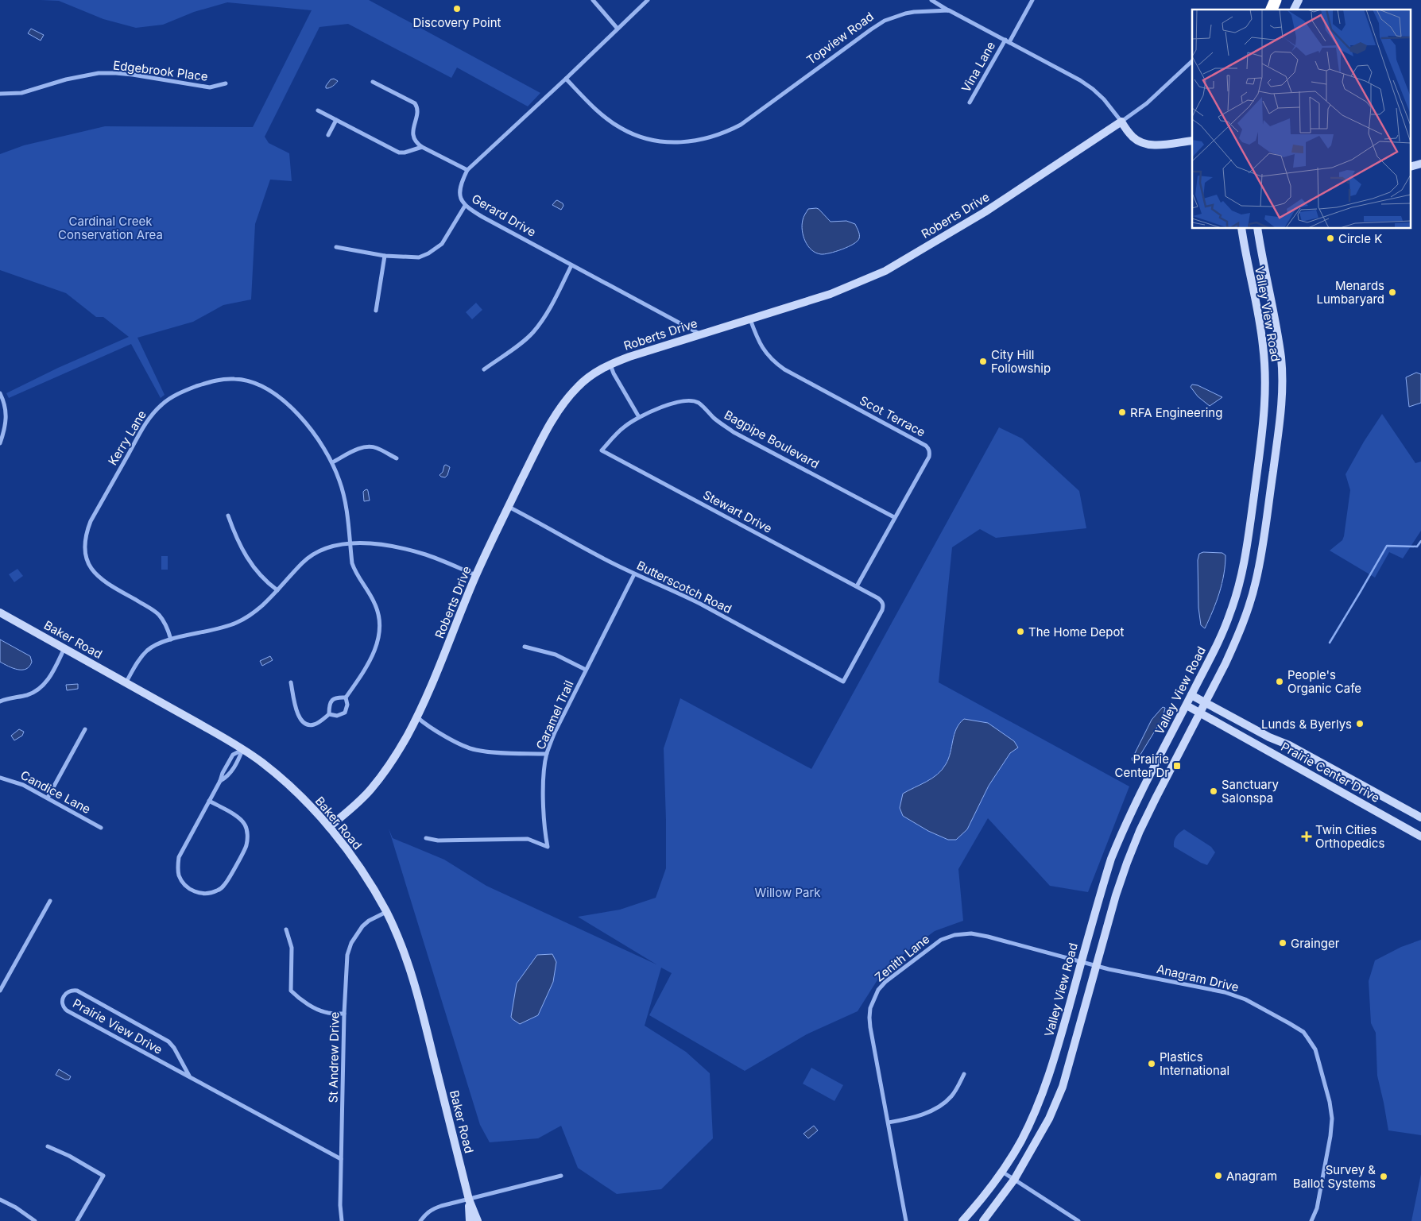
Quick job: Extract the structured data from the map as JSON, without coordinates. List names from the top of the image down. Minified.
{"streets":{"main road":["Roberts Drive","Valley View Road","Baker Road","Prairie Center Drive"],"street":["Topview Road","Vina Lane","Edgebrook Place","Gerard Drive","Scot Terrace","Kerry Lane","Bagpipe Boulevard","Stewart Drive","Butterscotch Road","Caramel Trail","Candice Lane","Zenith Lane","Anagram Drive","Prairie View Drive","St Andrew Drive"]},"crossings":[["Topview Road","Gerard Drive"],["Gerard Drive","Roberts Drive"],["Roberts Drive","Scot Terrace"],["Roberts Drive","Butterscotch Road"],["Roberts Drive","Baker Road"],["Valley View Road","Prairie Center Drive"],["Valley View Road","Zenith Lane"],["Valley View Road","Anagram Drive"],["Scot Terrace","Bagpipe Boulevard"],["Scot Terrace","Stewart Drive"],["Bagpipe Boulevard","Stewart Drive"],["Stewart Drive","Butterscotch Road"],["Butterscotch Road","Caramel Trail"],["Baker Road","St Andrew Drive"],["Zenith Lane","Anagram Drive"],["Prairie View Drive","St Andrew Drive"]],"parks":["Cardinal Creek Conservation Area","Willow Park"],"places":{"other":["Discovery Point","Circle K","Menards Lumbaryard","City Hill Followship","RFA Engineering","The Home Depot","People's Organic Cafe","Lunds & Byerlys","Sanctuary Salonspa","Grainger","Plastics International","Anagram","Survey & Ballot Systems"],"transit":["Prairie Center Dr"],"health":["Twin Cities Orthopedics"]}}
